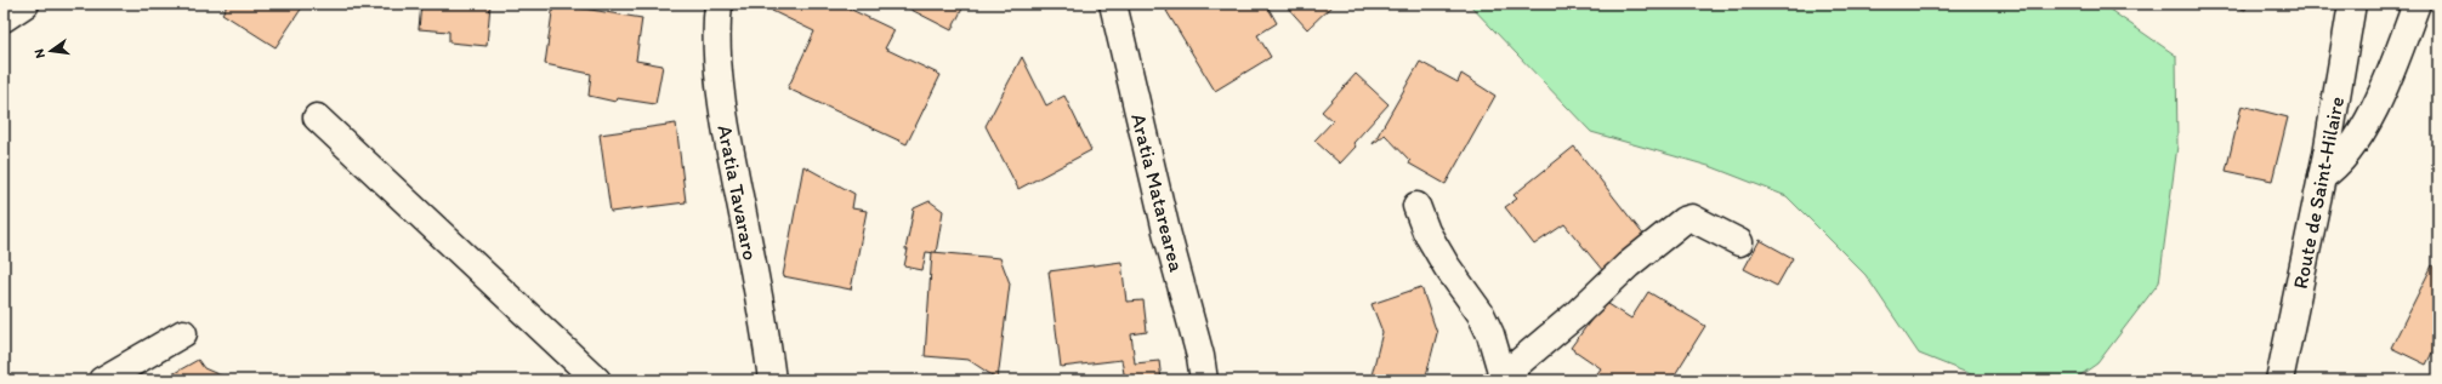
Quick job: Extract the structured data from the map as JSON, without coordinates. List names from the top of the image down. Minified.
{"streets":{"main road":["Aratia Tavararo","Aratia Matarearea","Route de Saint-Hilaire"]},"north":"left"}
